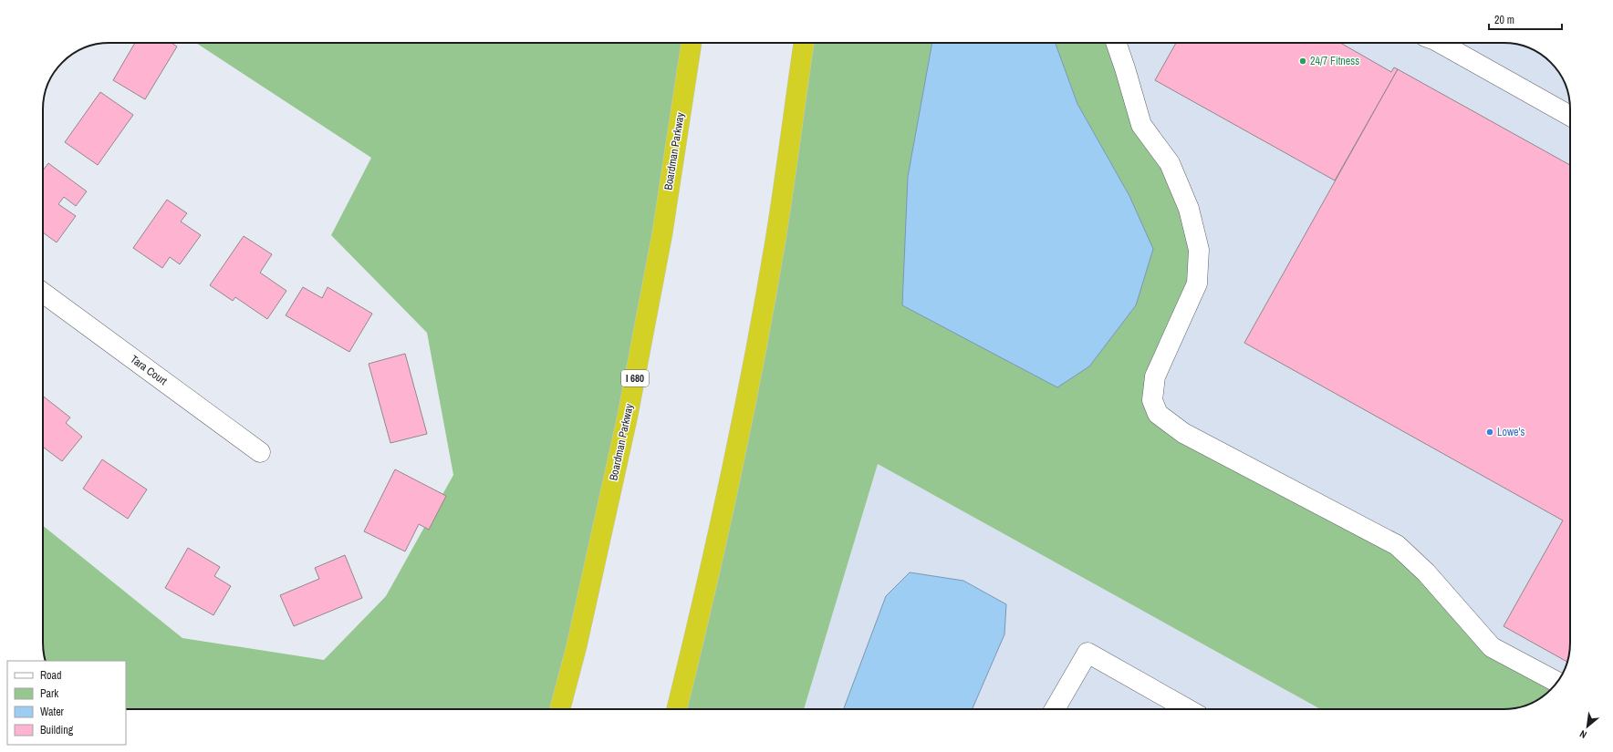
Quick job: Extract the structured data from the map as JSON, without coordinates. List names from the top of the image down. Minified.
{"streets":{"highway":["Boardman Parkway","I 680"],"street":["Tara Court"]},"places":["24/7 Fitness","Lowe's"],"legend":["Road","Park","Water","Building"],"scale_bar":"20 m","north":"bottom left"}
